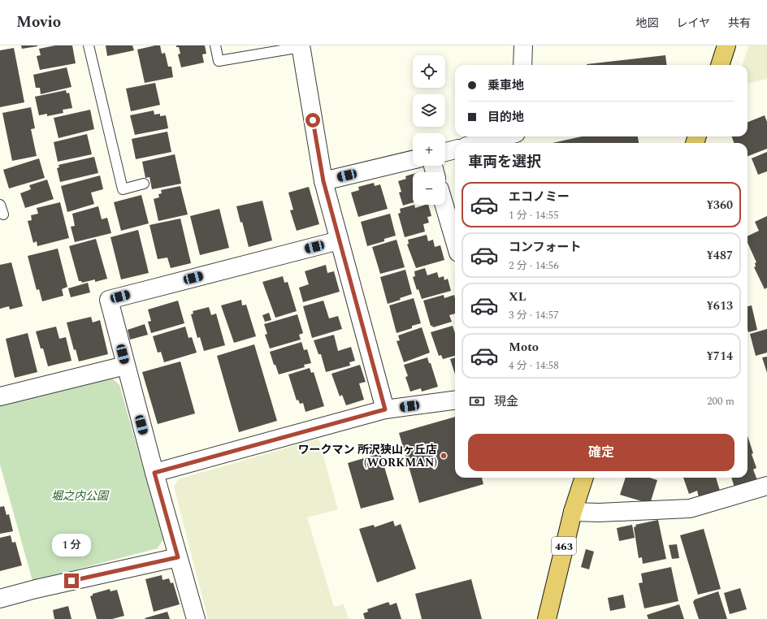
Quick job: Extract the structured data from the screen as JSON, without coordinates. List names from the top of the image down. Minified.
{"streets":{"highway":["463"]},"parks":["堀之内公園"],"places":["ワークマン 所沢狭山ヶ丘店 (WORKMAN)"],"page":{"header":"Movio","nav":["地図","レイヤ","共有"],"map_buttons":["+","−"],"banner":["乗車地","目的地"],"heading":"車両を選択","list":[{"name":"エコノミー","note":"1 分 · 14:55","value":"¥360"},{"name":"コンフォート","note":"2 分 · 14:56","value":"¥487"},{"name":"XL","note":"3 分 · 14:57","value":"¥613"},{"name":"Moto","note":"4 分 · 14:58","value":"¥714"}],"pay":["現金","200 m"],"buttons":"確定","bubble":"1 分"}}
